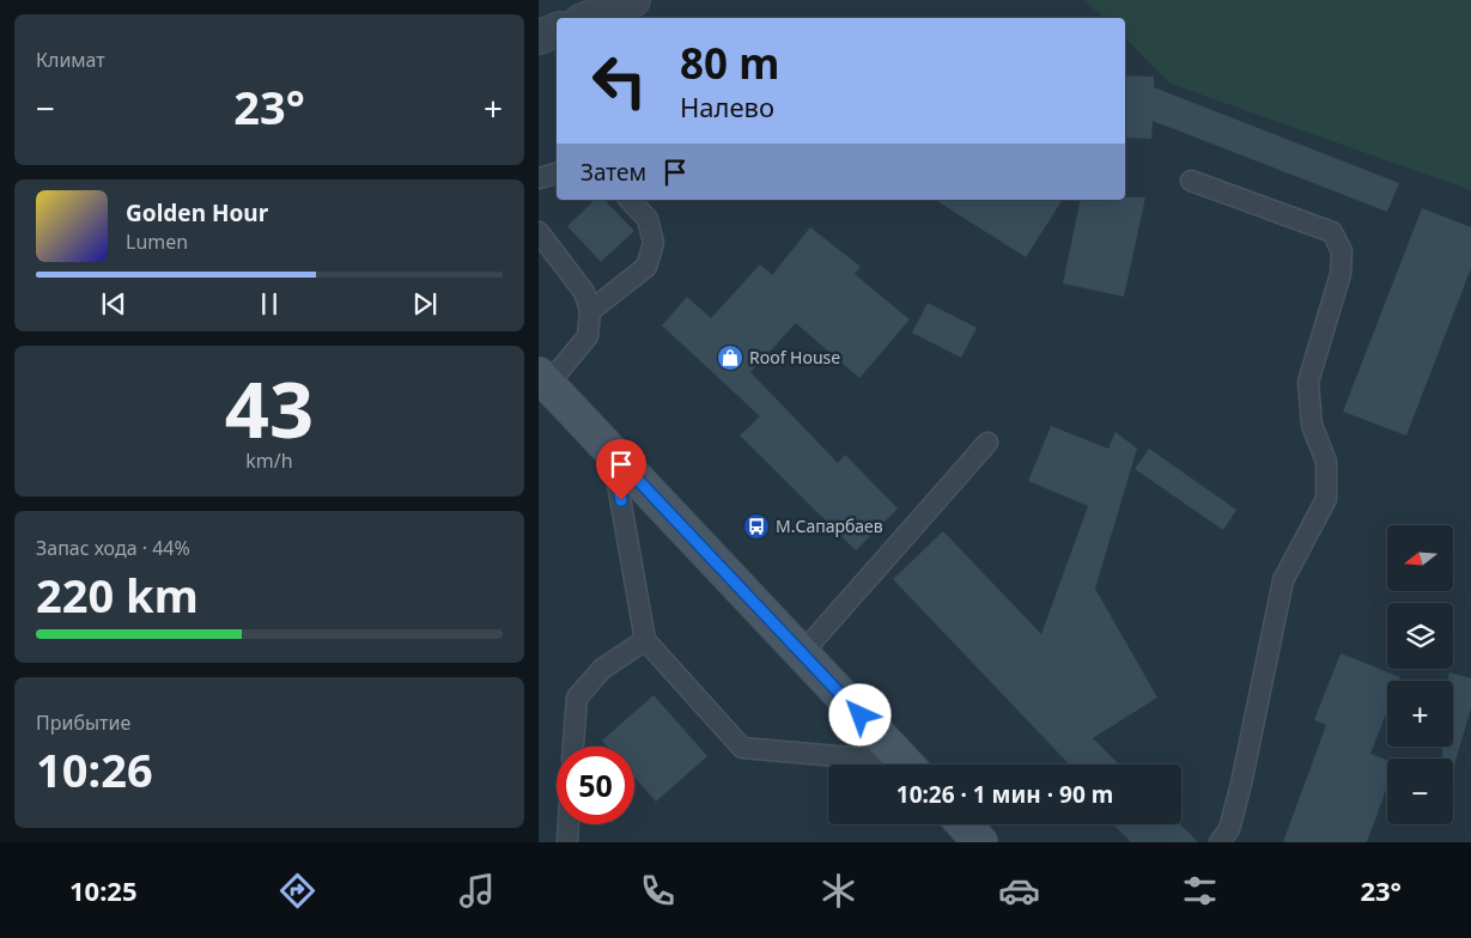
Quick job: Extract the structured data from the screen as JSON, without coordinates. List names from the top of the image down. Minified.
{"places":{"shop":["Roof House"],"bus stop":["М.Сапарбаев"]},"north":"left","page":{"tile":["Климат",["43","km/h"],["Запас хода · 44%","220 km"],["Прибытие","10:26"]],"turn":["80 m","Налево"],"heat":["−","23°","+"],"then":"Затем","song":["Golden Hour","Lumen"],"map_buttons":["+","−"],"limit":"50","trip":"10:26 · 1 мин · 90 m","tabs":["10:25","23°"]}}
